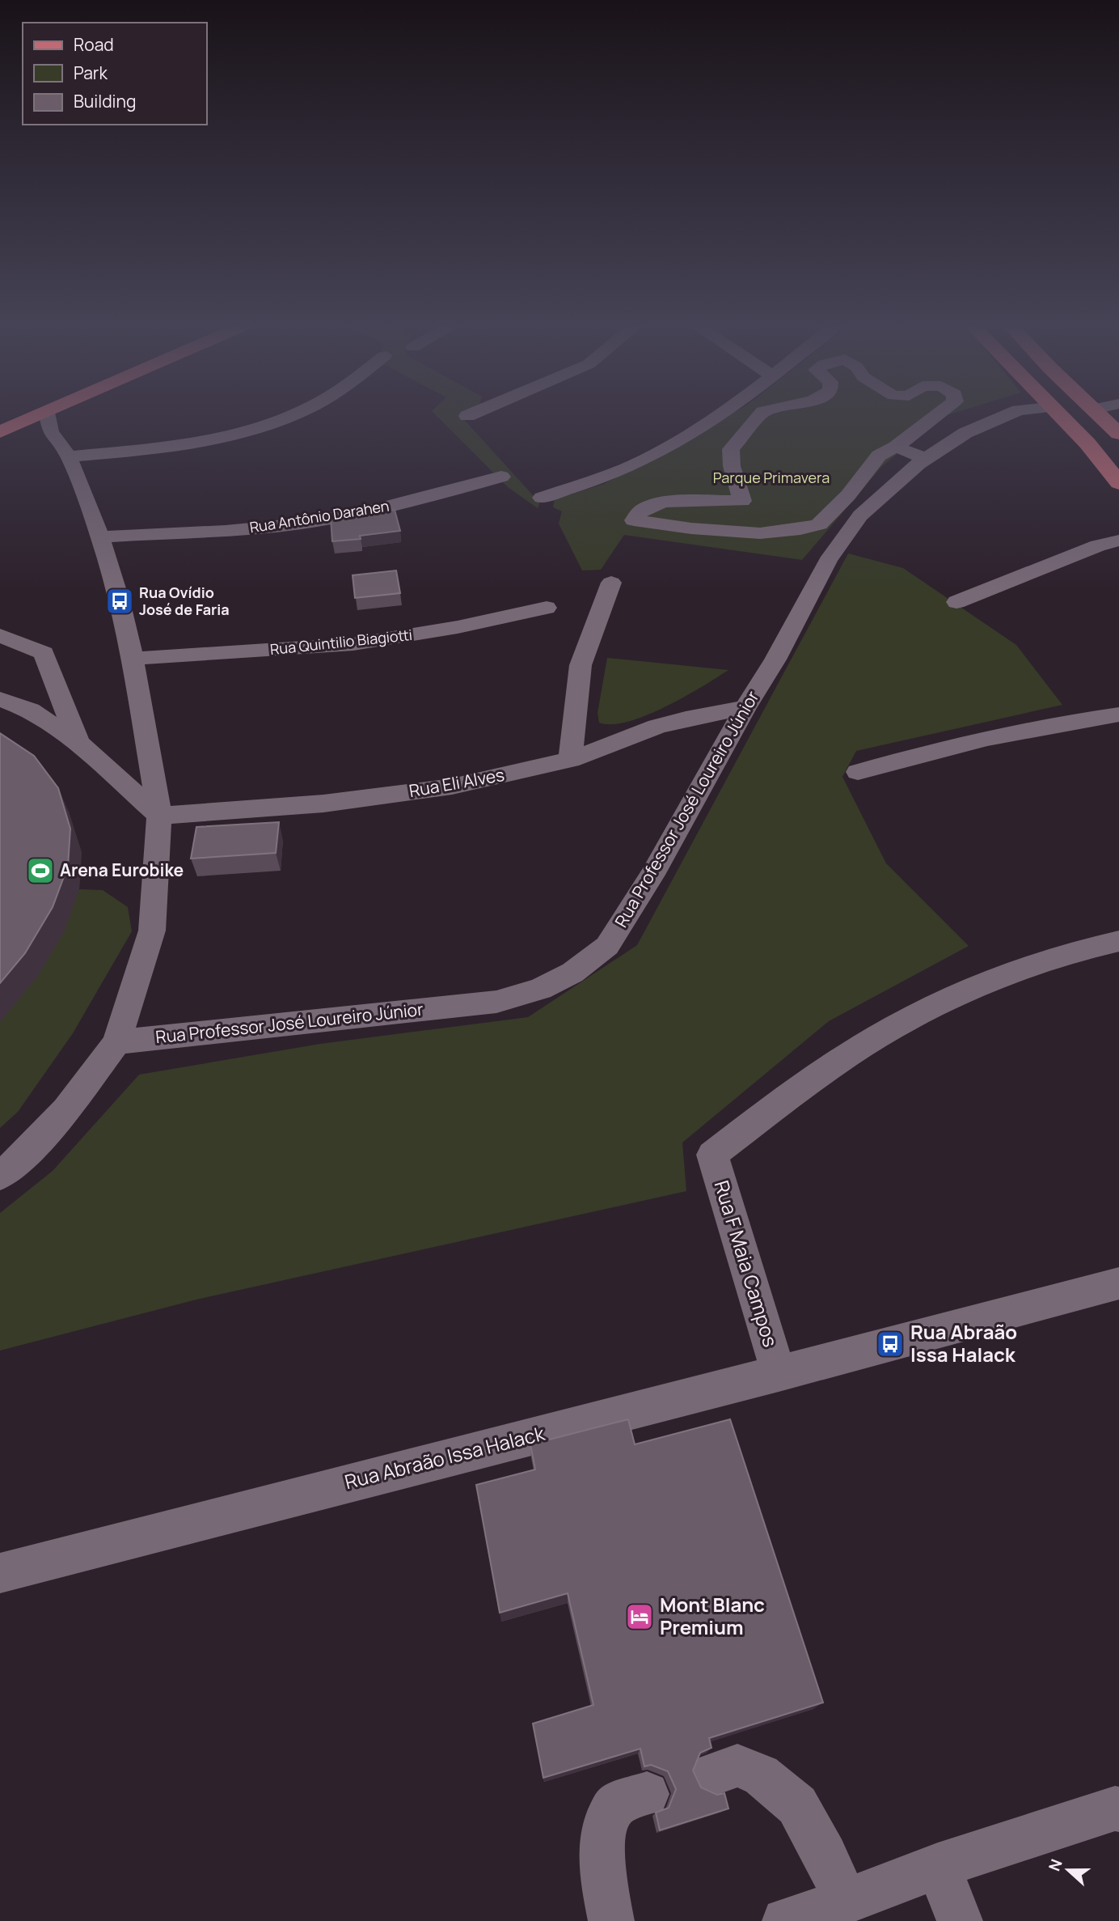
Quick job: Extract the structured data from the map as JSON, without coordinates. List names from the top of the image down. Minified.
{"streets":{"street":["Rua Antônio Darahen","Rua Quintilio Biagiotti","Rua Eli Alves","Rua Professor José Loureiro Júnior","Rua F Maia Campos","Rua Abraão Issa Halack"]},"crossings":[["Rua Eli Alves","Rua Professor José Loureiro Júnior"],["Rua F Maia Campos","Rua Abraão Issa Halack"]],"parks":["Parque Primavera"],"places":{"bus stop":["Rua Ovídio José de Faria","Rua Abraão Issa Halack"],"sports":["Arena Eurobike"],"hotel":["Mont Blanc Premium"]},"legend":["Road","Park","Building"],"north":"left"}
